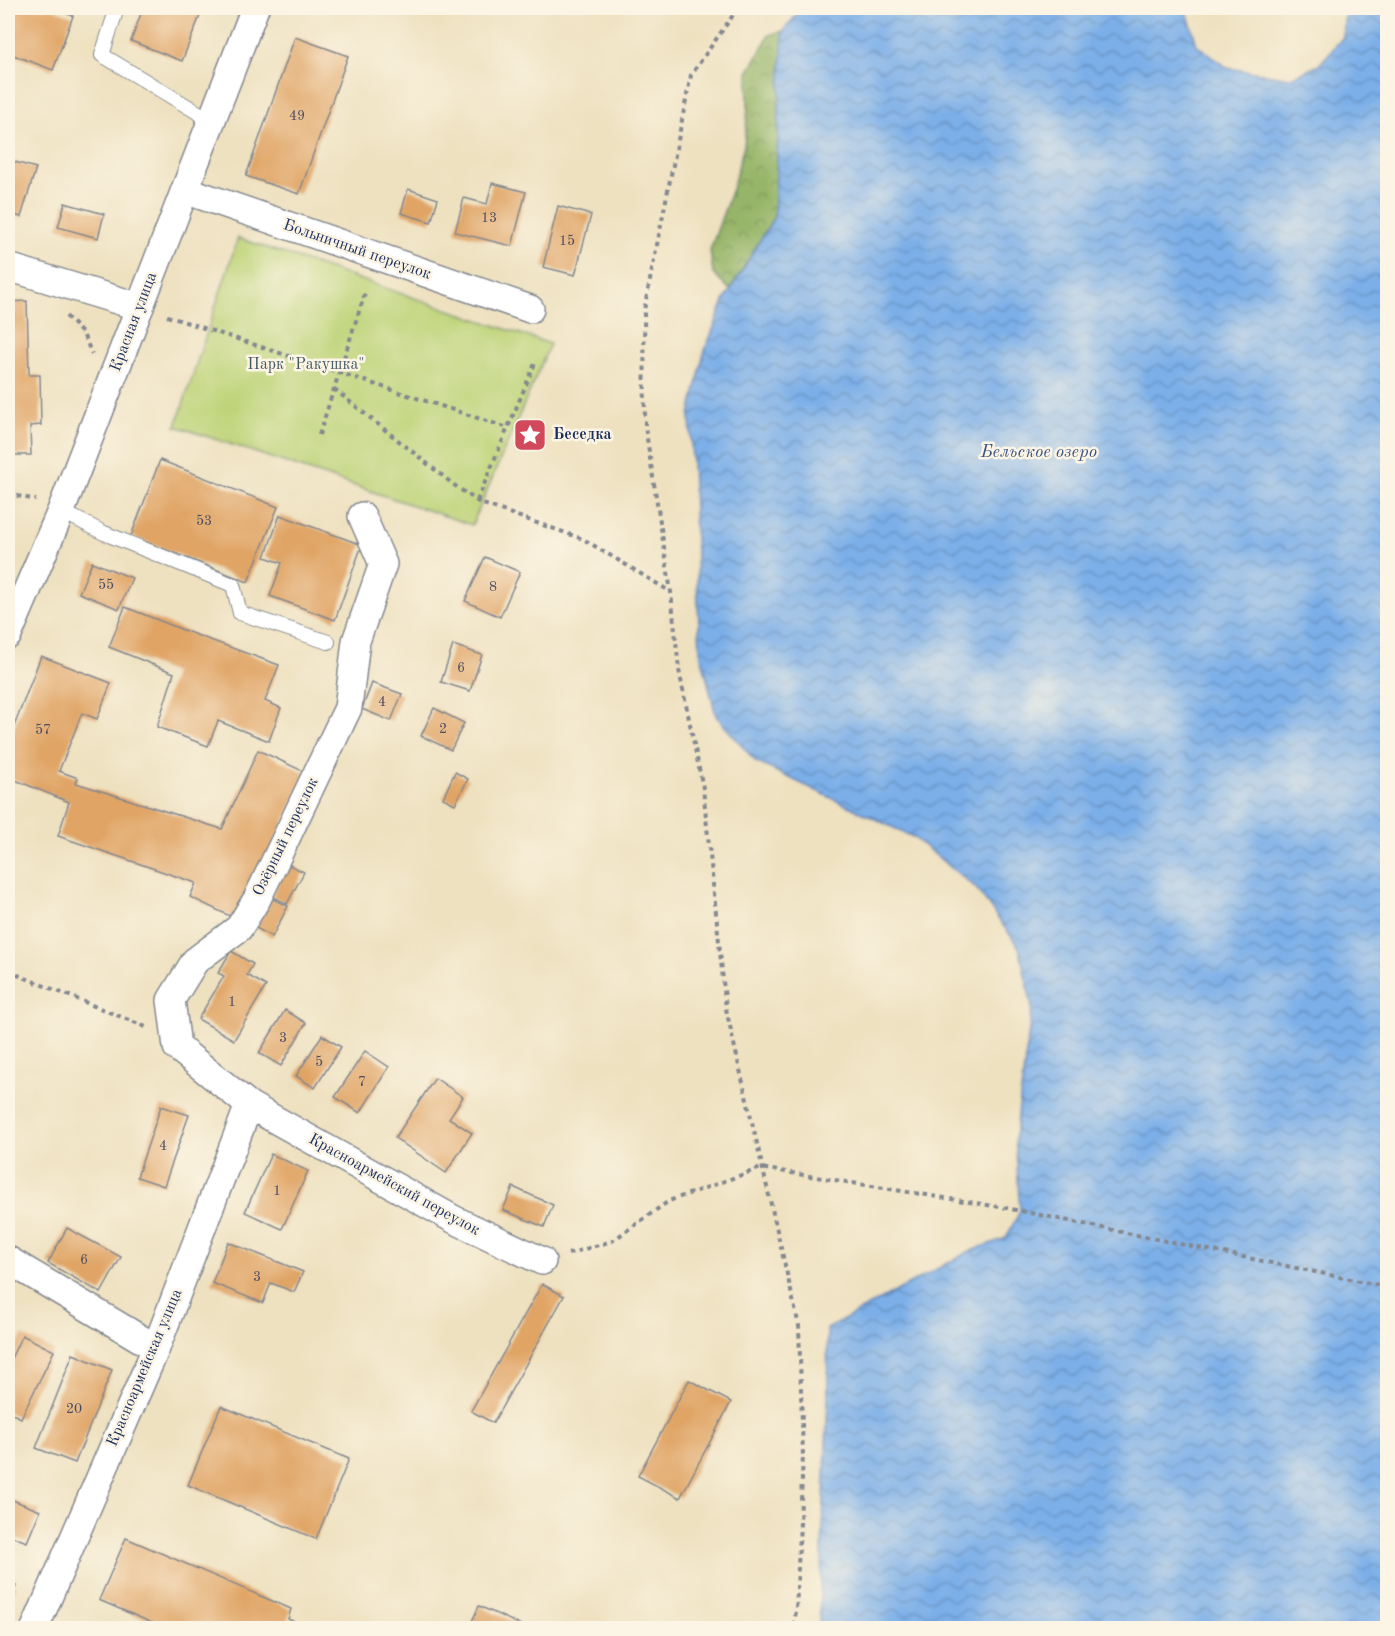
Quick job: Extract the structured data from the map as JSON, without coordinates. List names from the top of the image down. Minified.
{"streets":{"street":["Больничный переулок","Красная улица","Озёрный переулок","Красноармейский переулок","Красноармейская улица"]},"crossings":[["Больничный переулок","Красная улица"],["Красноармейский переулок","Красноармейская улица"]],"water":["Бельское озеро"],"parks":["Парк \"Ракушка\""],"places":{"place":["Беседка"]},"house_numbers":["49","13","15","53","55","8","6","4","2","57","1","3","5","7","4","1","6","3","20"]}
